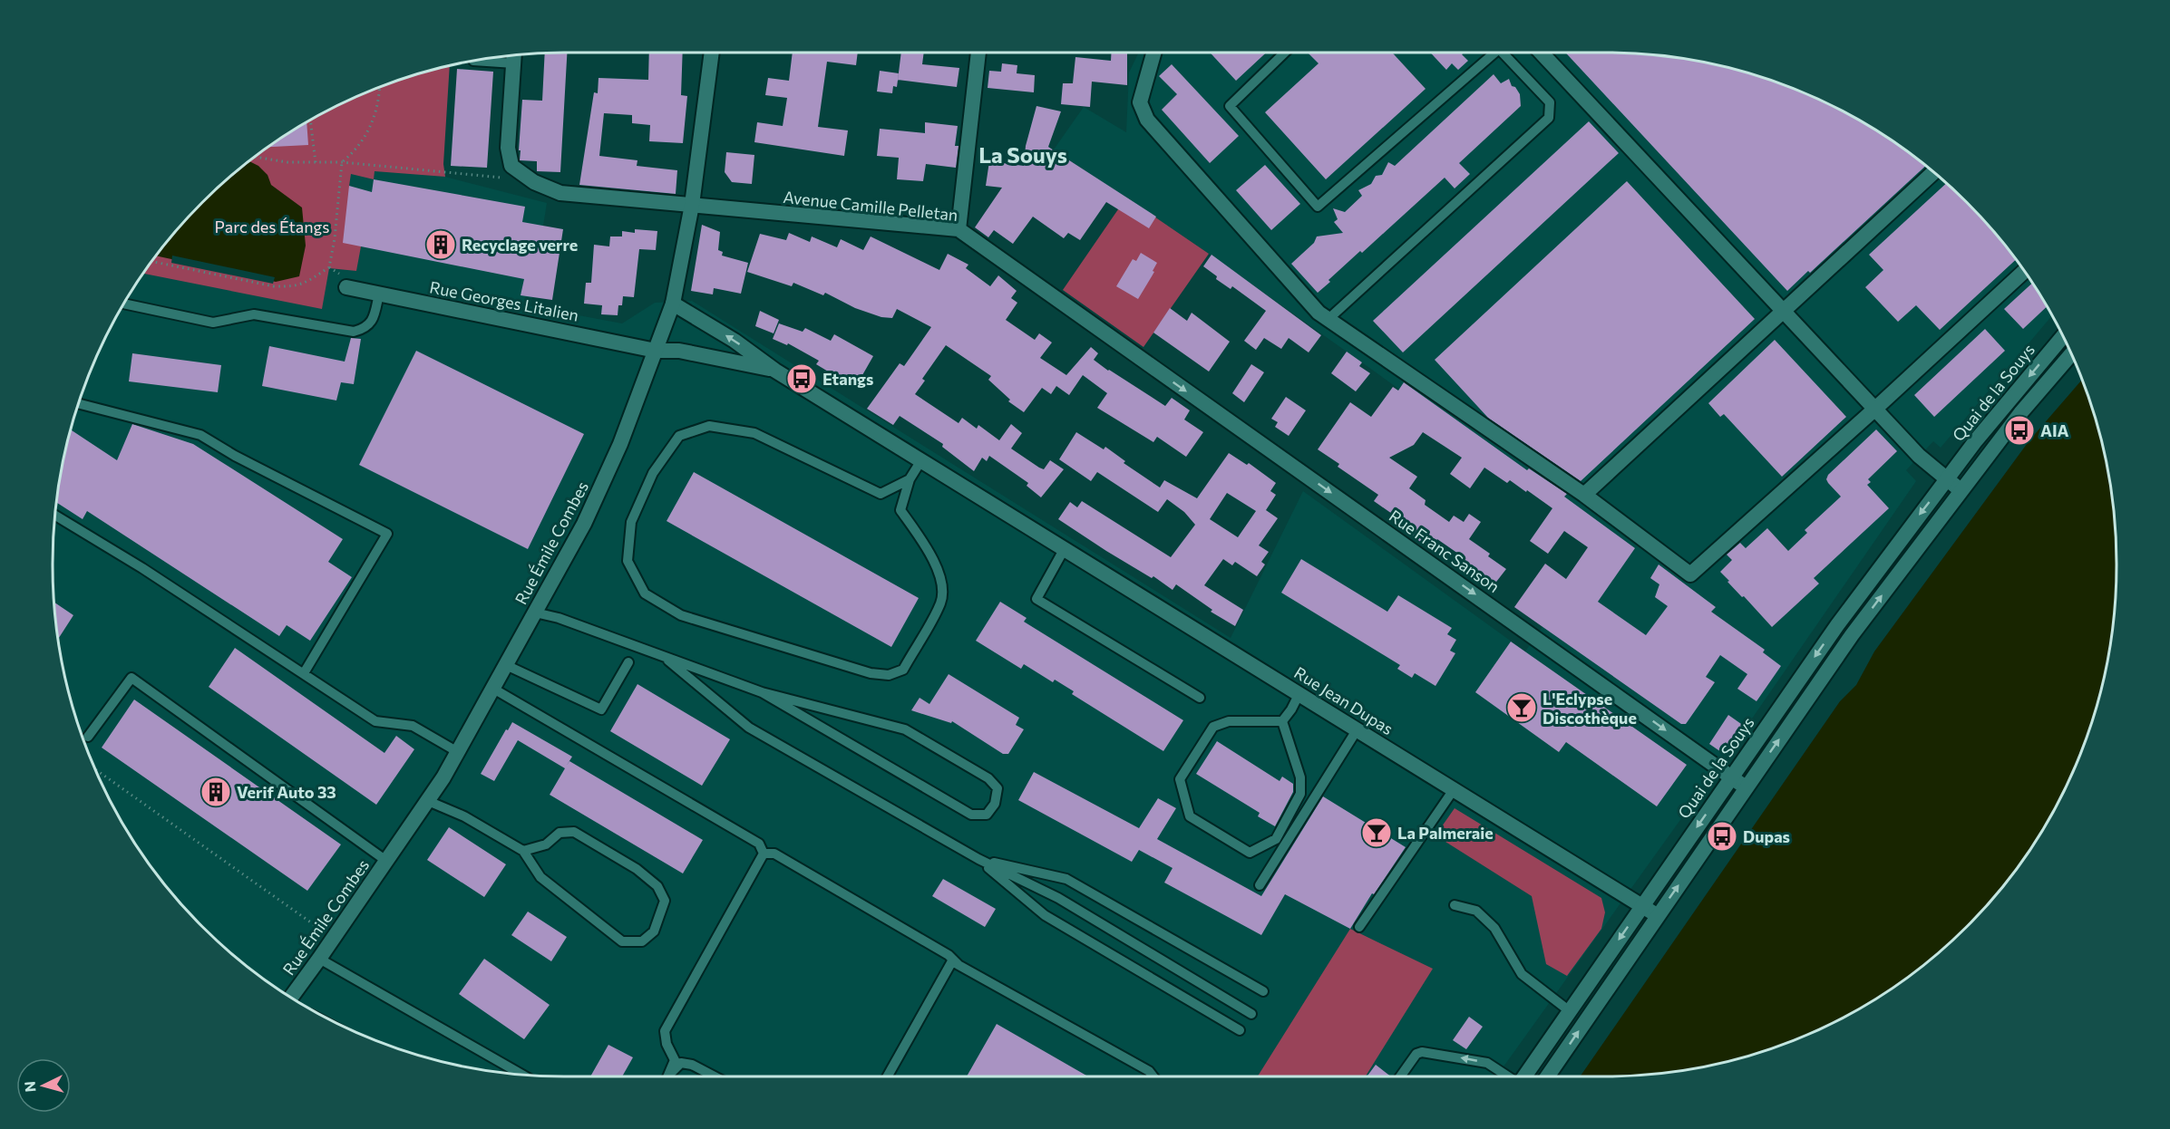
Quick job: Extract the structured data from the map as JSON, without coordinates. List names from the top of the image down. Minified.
{"streets":{"street":["Avenue Camille Pelletan","Rue Georges Litalien","Quai de la Souys","Rue Émile Combes","Rue Franc Sanson","Rue Jean Dupas"]},"crossings":[["Avenue Camille Pelletan","Rue Émile Combes"],["Avenue Camille Pelletan","Rue Franc Sanson"],["Rue Georges Litalien","Rue Émile Combes"],["Rue Georges Litalien","Rue Jean Dupas"],["Quai de la Souys","Rue Franc Sanson"],["Quai de la Souys","Rue Jean Dupas"],["Rue Émile Combes","Rue Jean Dupas"]],"one_way":["Rue Franc Sanson"],"districts":["La Souys"],"parks":["Parc des Étangs"],"places":{"building":["Recyclage verre","Verif Auto 33"],"bus stop":["Etangs","AIA","Dupas"],"bar":["L'Eclypse Discothèque","La Palmeraie"]},"north":"left"}
